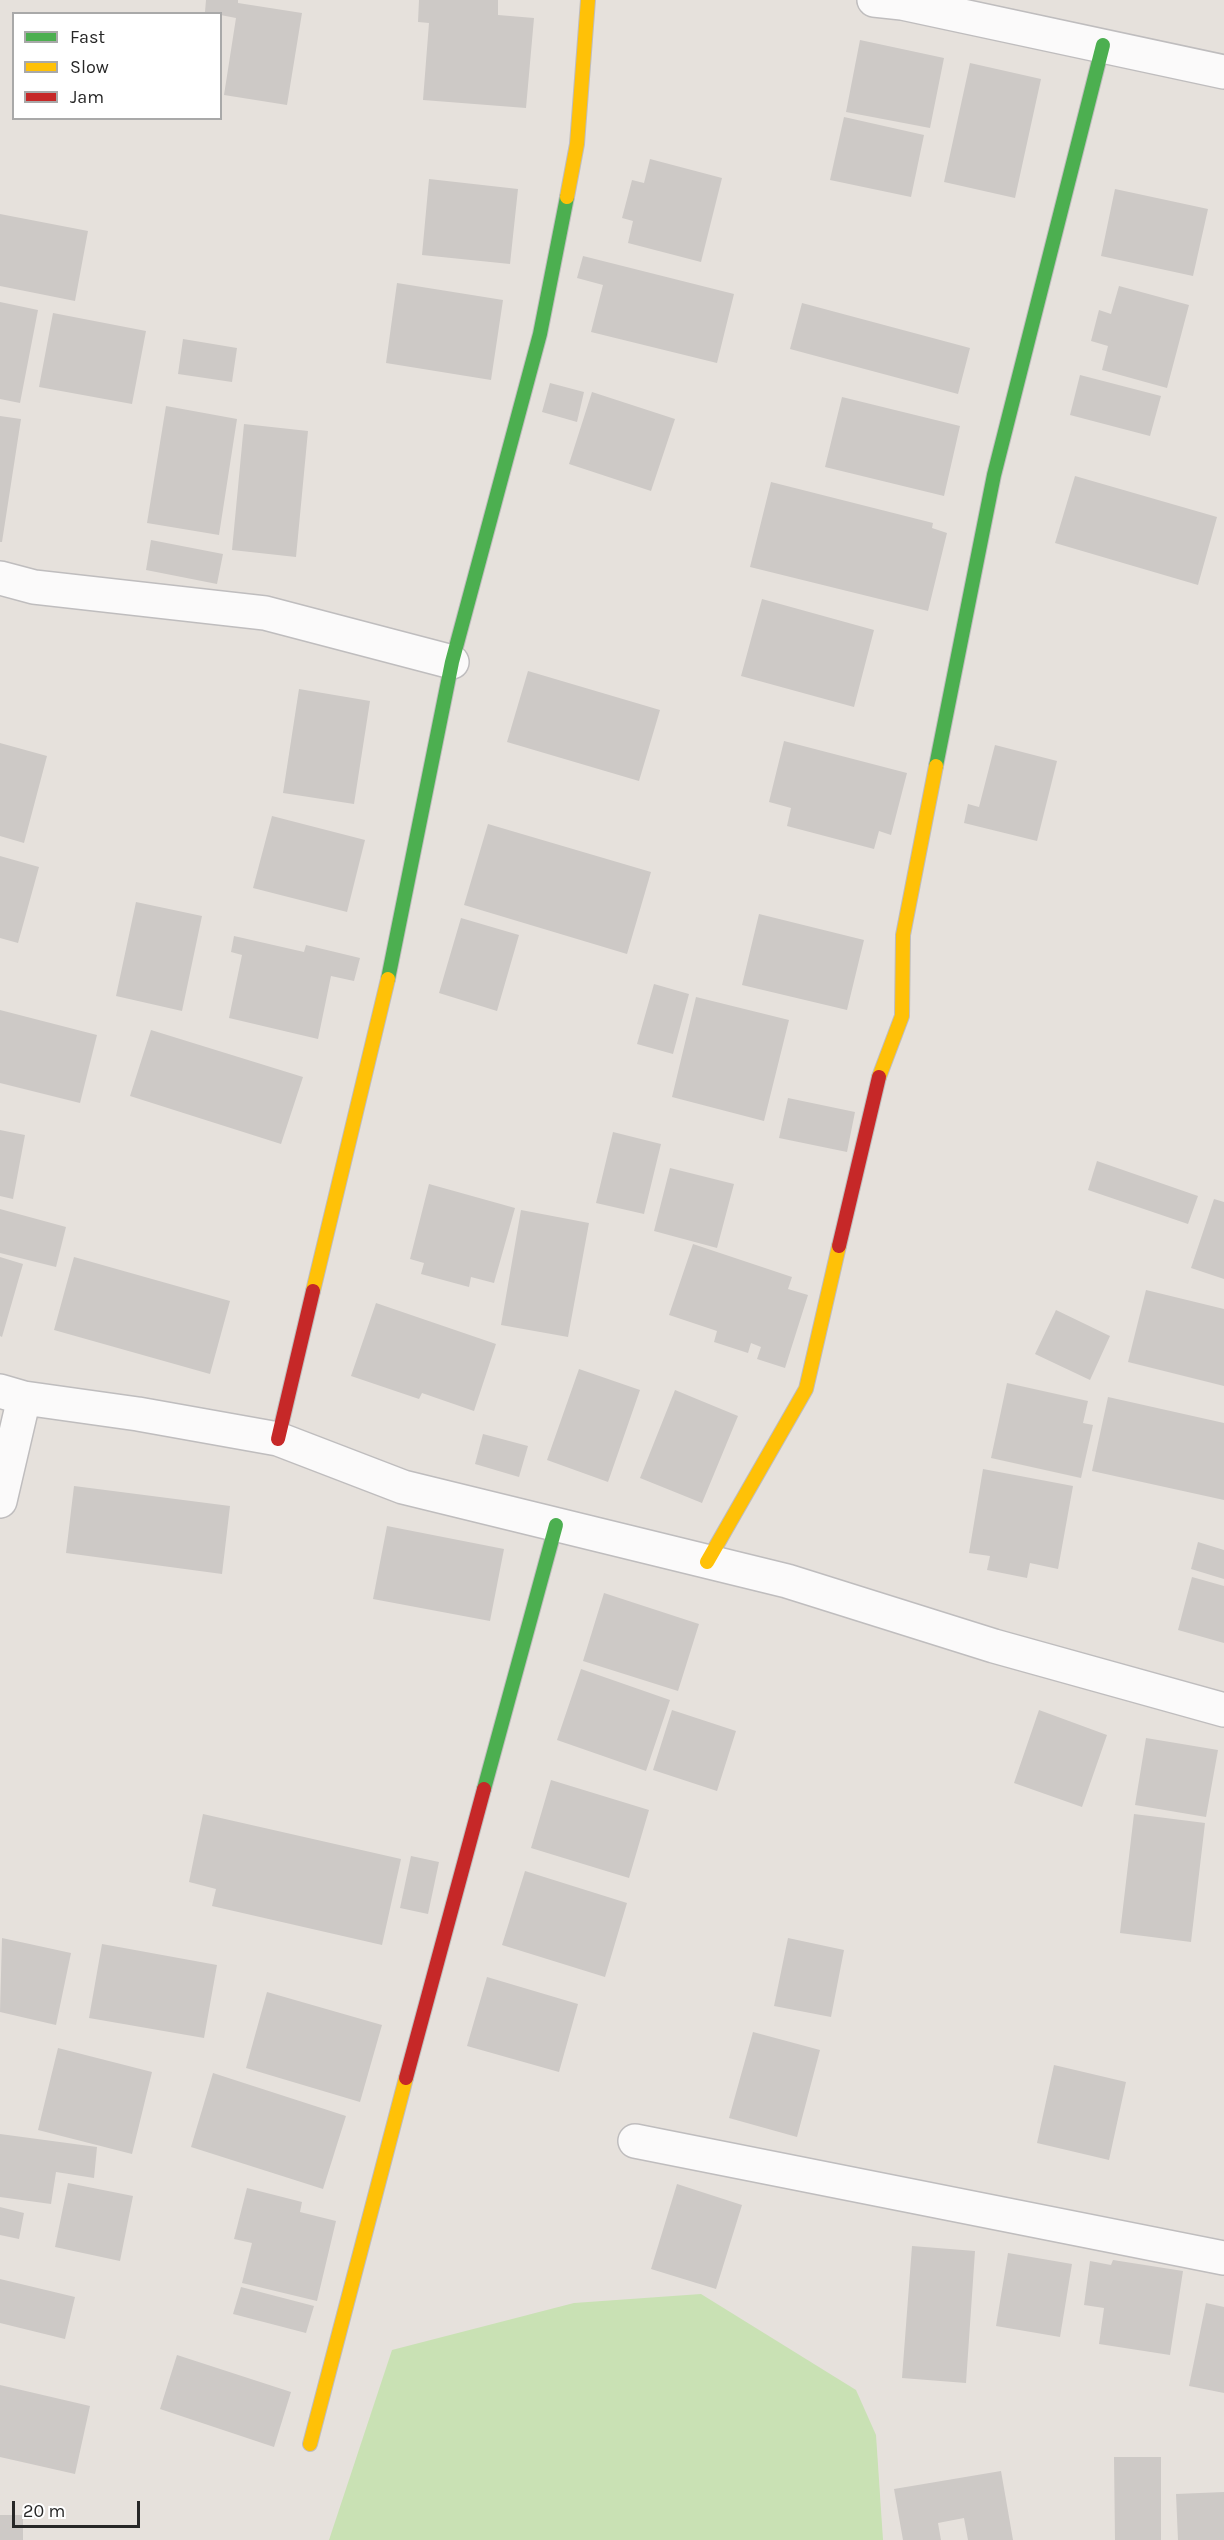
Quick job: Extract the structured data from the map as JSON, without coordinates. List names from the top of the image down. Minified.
{"legend":["Fast","Slow","Jam"],"scale_bar":"20 m"}
